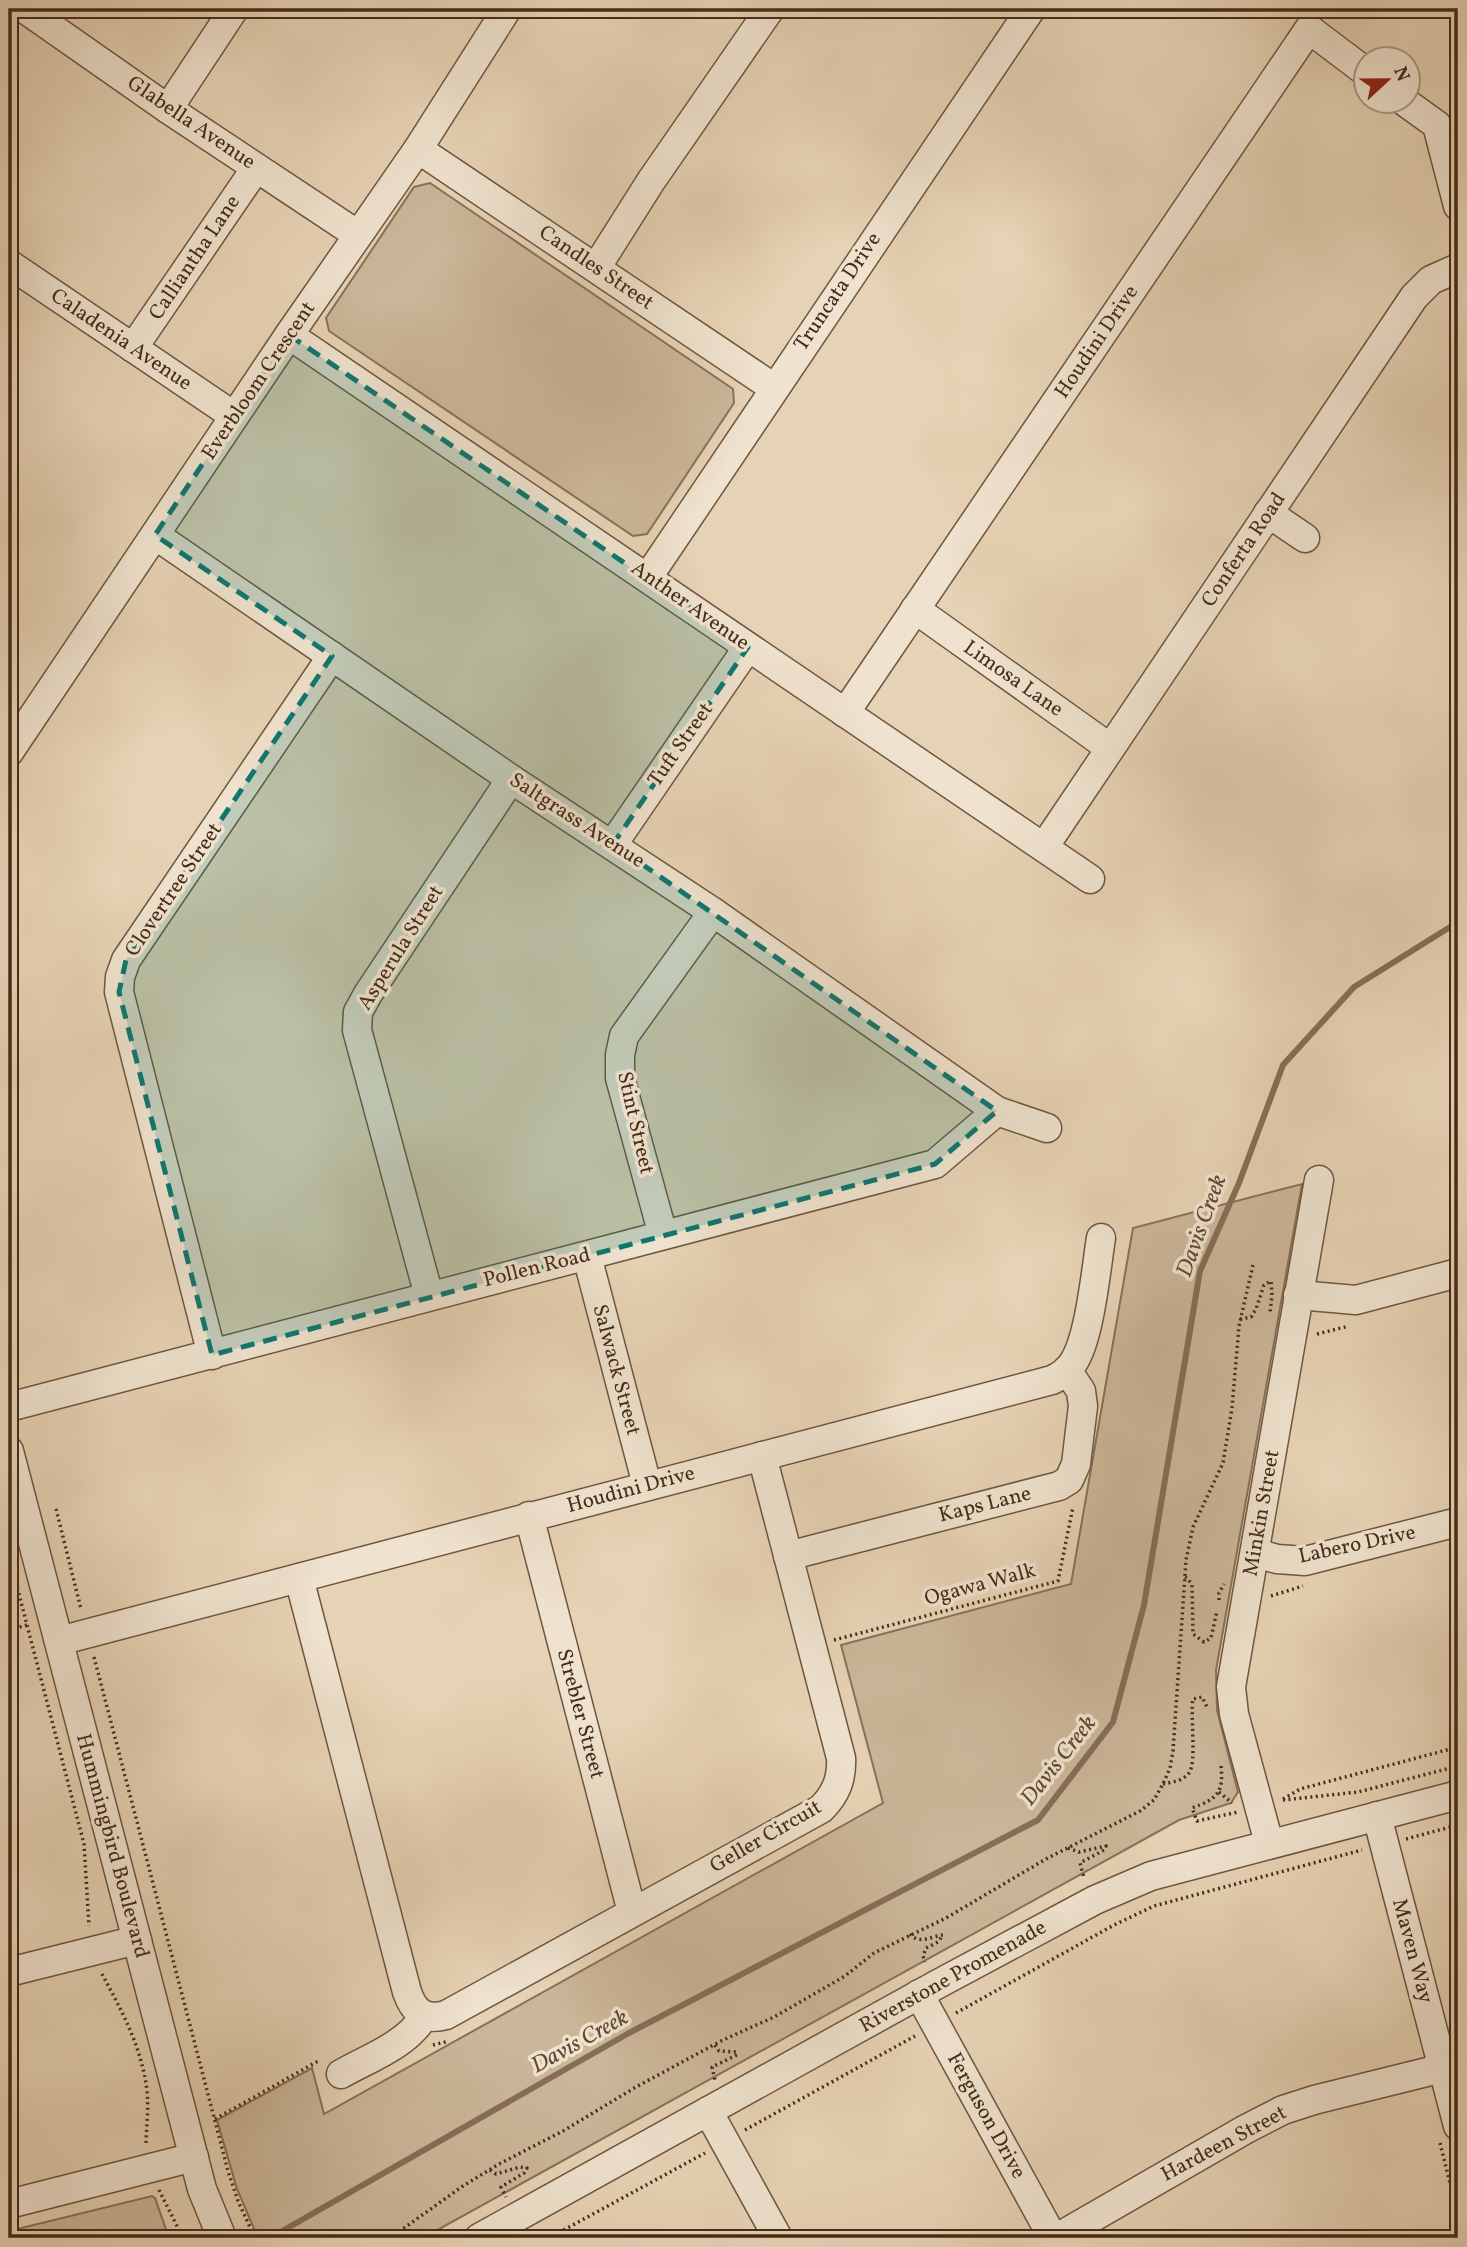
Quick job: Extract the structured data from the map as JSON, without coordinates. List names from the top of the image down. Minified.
{"streets":{"street":["Glabella Avenue","Calliantha Lane","Candles Street","Truncata Drive","Caladenia Avenue","Houdini Drive","Everbloom Crescent","Conferta Road","Anther Avenue","Limosa Lane","Tuft Street","Saltgrass Avenue","Clovertree Street","Asperula Street","Stint Street","Pollen Road","Salwack Street","Kaps Lane","Minkin Street","Labero Drive","Strebler Street","Geller Circuit","Hummingbird Boulevard","Maven Way","Riverstone Promenade","Ferguson Drive","Hardeen Street"],"path":["Ogawa Walk"]},"crossings":[["Glabella Avenue","Calliantha Lane"],["Glabella Avenue","Everbloom Crescent"],["Calliantha Lane","Caladenia Avenue"],["Candles Street","Truncata Drive"],["Candles Street","Everbloom Crescent"],["Truncata Drive","Anther Avenue"],["Caladenia Avenue","Everbloom Crescent"],["Houdini Drive","Anther Avenue"],["Houdini Drive","Limosa Lane"],["Houdini Drive","Salwack Street"],["Houdini Drive","Kaps Lane"],["Houdini Drive","Strebler Street"],["Houdini Drive","Geller Circuit"],["Houdini Drive","Hummingbird Boulevard"],["Everbloom Crescent","Anther Avenue"],["Everbloom Crescent","Saltgrass Avenue"],["Conferta Road","Anther Avenue"],["Conferta Road","Limosa Lane"],["Anther Avenue","Tuft Street"],["Tuft Street","Saltgrass Avenue"],["Saltgrass Avenue","Clovertree Street"],["Saltgrass Avenue","Asperula Street"],["Saltgrass Avenue","Stint Street"],["Saltgrass Avenue","Pollen Road"],["Clovertree Street","Pollen Road"],["Asperula Street","Pollen Road"],["Stint Street","Pollen Road"],["Pollen Road","Salwack Street"],["Kaps Lane","Ogawa Walk"],["Kaps Lane","Geller Circuit"],["Minkin Street","Labero Drive"],["Minkin Street","Riverstone Promenade"],["Ogawa Walk","Geller Circuit"],["Strebler Street","Geller Circuit"],["Maven Way","Riverstone Promenade"],["Maven Way","Hardeen Street"],["Riverstone Promenade","Ferguson Drive"],["Ferguson Drive","Hardeen Street"]],"water":["Davis Creek"],"north":"right"}
